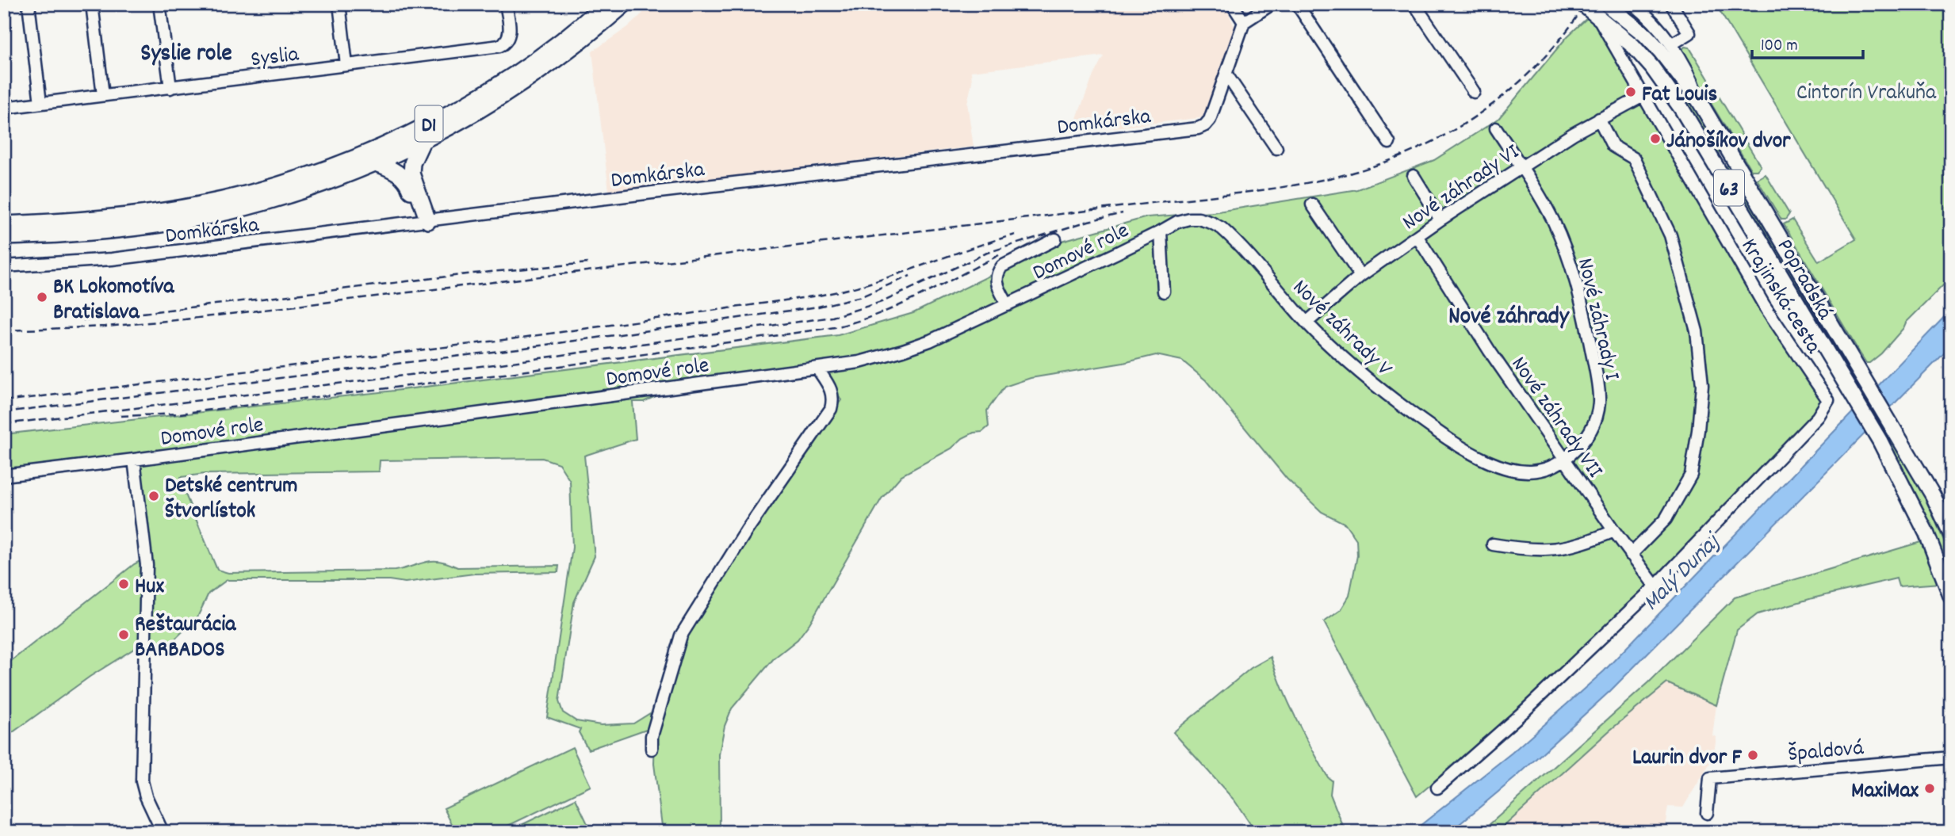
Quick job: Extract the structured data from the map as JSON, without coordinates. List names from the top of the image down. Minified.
{"streets":{"highway":["D1"],"main road":["63","Popradská"],"street":["Syslia","Domkárska","Nové záhrady VI","Domové role","Krajinská cesta","Nové záhrady I","Nové záhrady V","Nové záhrady VII","Špaldová"]},"crossings":[["Nové záhrady VI","Krajinská cesta"],["Nové záhrady VI","Nové záhrady I"],["Nové záhrady VI","Nové záhrady V"],["Nové záhrady VI","Nové záhrady VII"],["Domové role","Nové záhrady V"],["Popradská","Krajinská cesta"],["Krajinská cesta","Nové záhrady VII"],["Nové záhrady I","Nové záhrady V"],["Nové záhrady I","Nové záhrady VII"],["Nové záhrady V","Nové záhrady VII"]],"districts":["Syslie role","Nové záhrady"],"water":["Malý Dunaj"],"parks":["Cintorín Vrakuňa"],"places":["Fat Louis","Jánošíkov dvor","BK Lokomotíva Bratislava","Detské centrum Štvorlístok","Hux","Reštaurácia BARBADOS","Laurin dvor F","MaxiMax"],"scale_bar":"100 m"}
